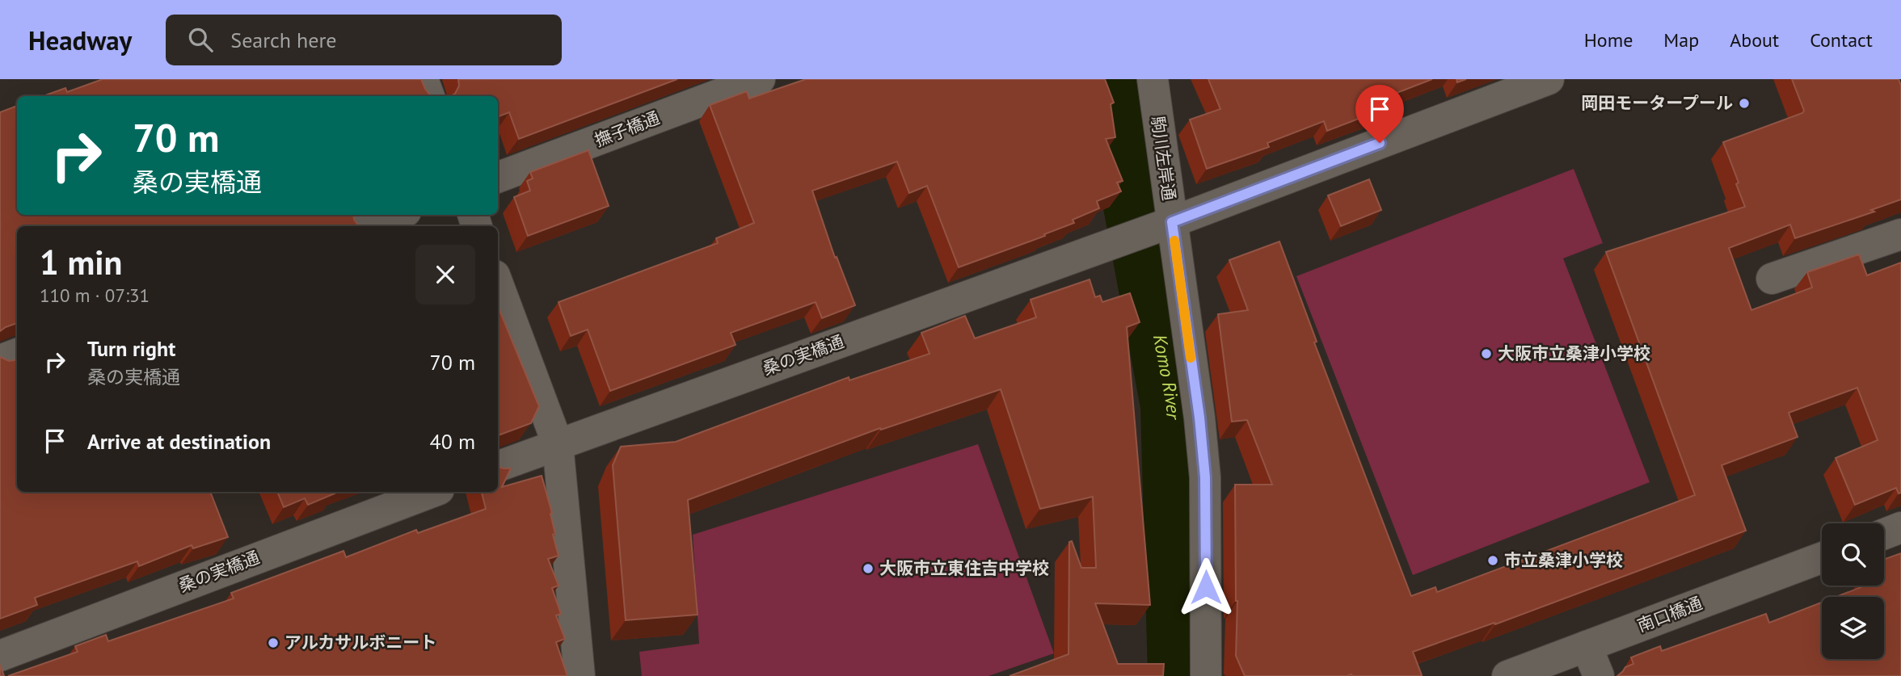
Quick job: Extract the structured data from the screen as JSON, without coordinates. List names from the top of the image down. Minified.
{"streets":{"street":["撫子橋通","駒川左岸通","桑の実橋通","南口橋通"]},"crossings":[["駒川左岸通","桑の実橋通"]],"water":["Komo River"],"places":["岡田モータープール","大阪市立桑津小学校","市立桑津小学校","大阪市立東住吉中学校","アルカサルボニート"],"page":{"header":"Headway","search":"Search here","nav":["Home","Map","About","Contact"],"turn":["70 m","桑の実橋通"],"heading":["1 min","110 m · 07:31"],"list":[{"name":"Turn right","note":"桑の実橋通","value":"70 m"},{"name":"Arrive at destination","value":"40 m"}]}}
